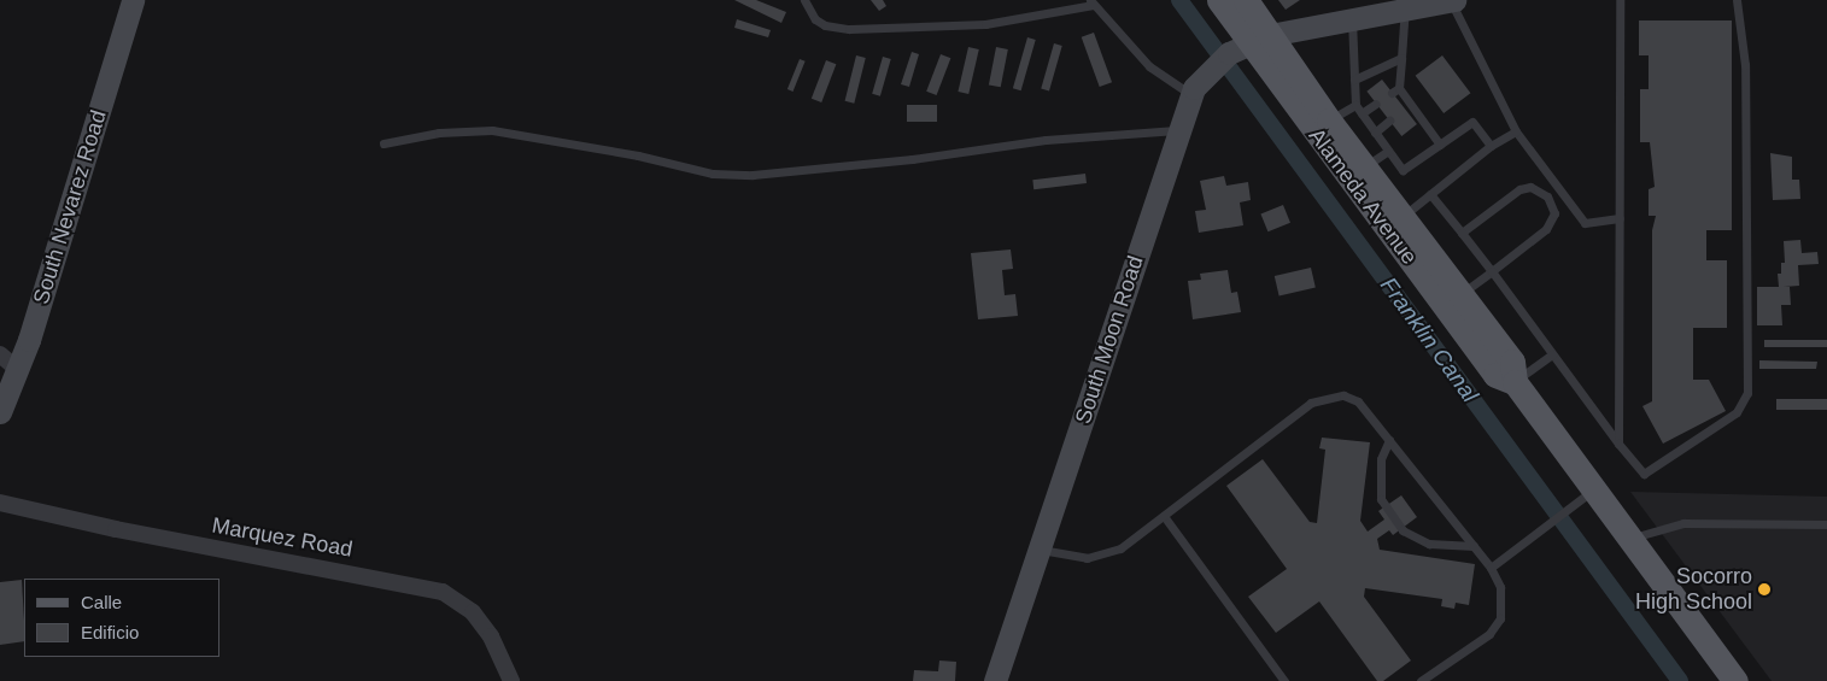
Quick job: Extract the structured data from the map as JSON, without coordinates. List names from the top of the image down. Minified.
{"streets":{"main road":["Alameda Avenue"],"street":["South Nevarez Road","South Moon Road","Marquez Road"]},"crossings":[["Alameda Avenue","South Moon Road"]],"water":["Franklin Canal"],"places":["Socorro High School"],"legend":["Calle","Edificio"]}
